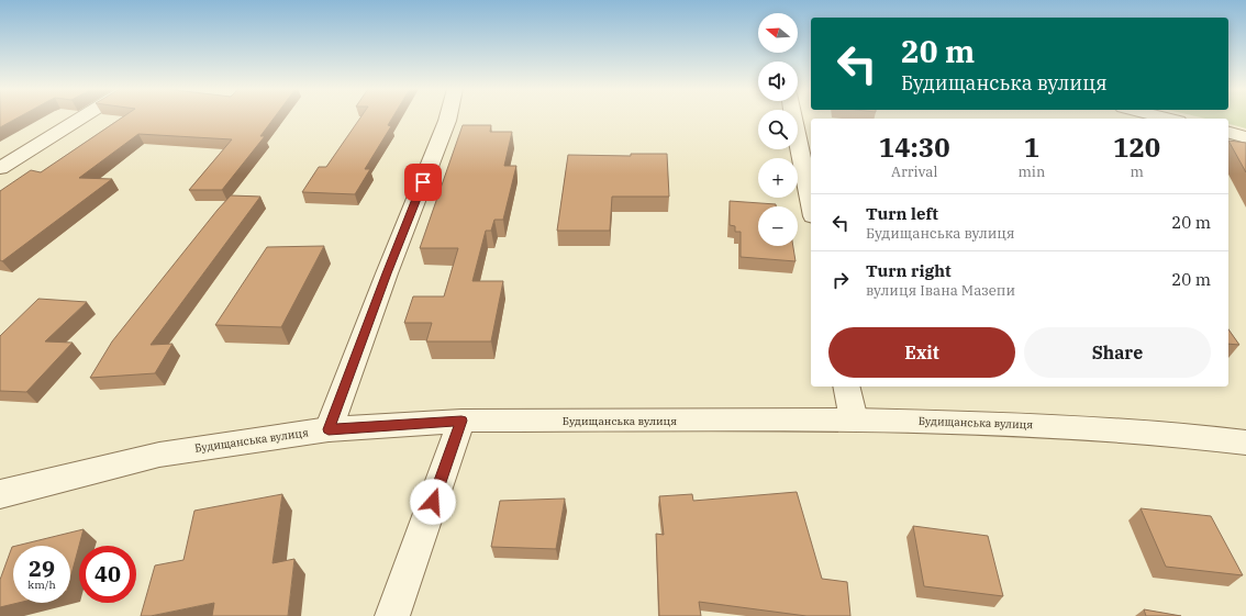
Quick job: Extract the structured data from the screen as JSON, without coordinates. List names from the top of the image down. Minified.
{"streets":{"street":["Будищанська вулиця"]},"north":"left","page":{"map_buttons":["+","−"],"turn":["20 m","Будищанська вулиця"],"eta":["14:30","Arrival","1","min","120","m"],"list":[{"name":"Turn left","note":"Будищанська вулиця","value":"20 m"},{"name":"Turn right","note":"вулиця Івана Мазепи","value":"20 m"}],"buttons":["Exit","Share"],"speed":"29 km/h","limit":"40"}}
